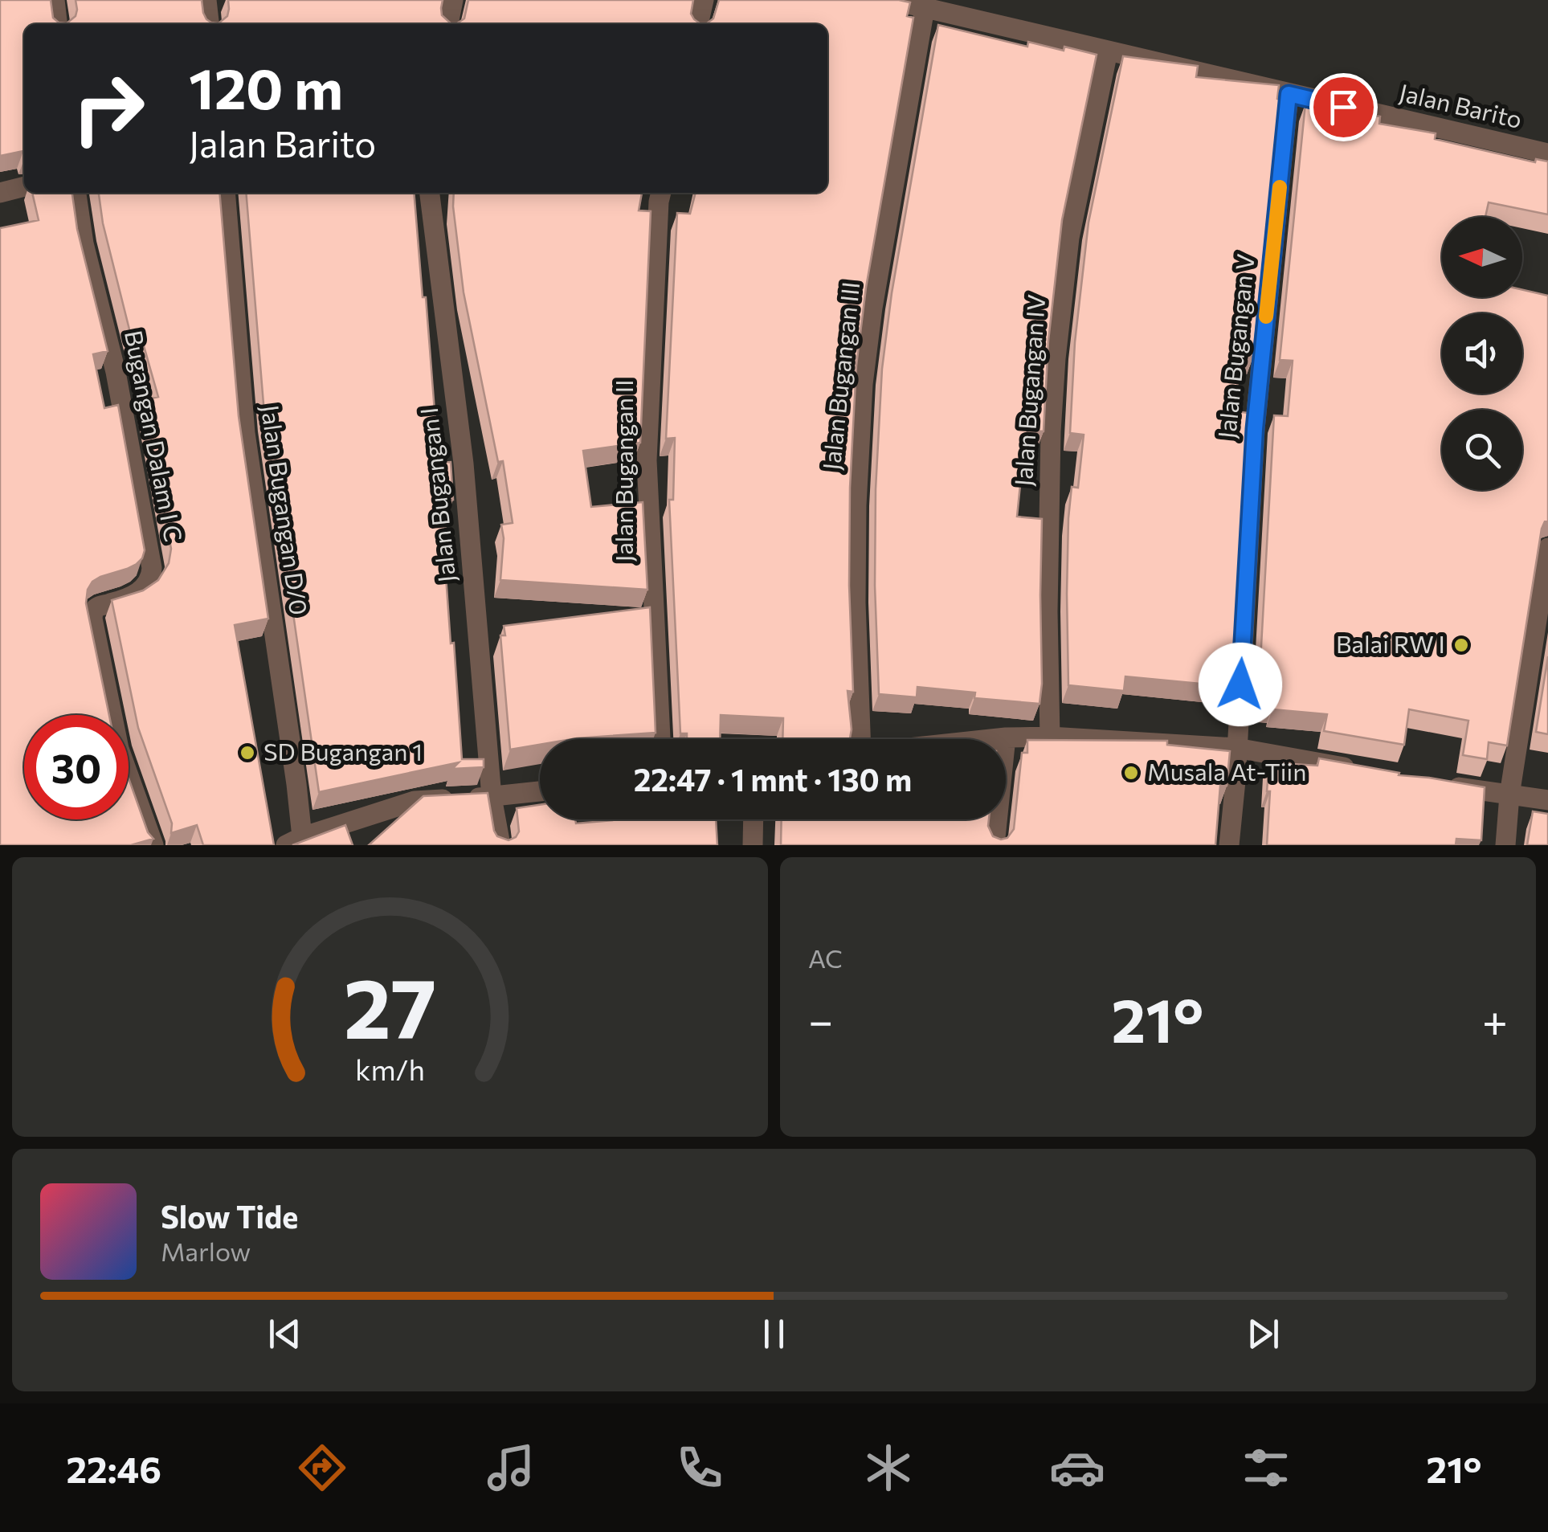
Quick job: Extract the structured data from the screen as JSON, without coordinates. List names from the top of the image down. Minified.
{"streets":{"street":["Jalan Barito","Jalan Bugangan V","Jalan Bugangan III","Jalan Bugangan IV","Bugangan Dalam I C","Jalan Bugangan II","Jalan Bugangan I","Jalan Bugangan D/0"]},"crossings":[["Jalan Barito","Jalan Bugangan V"],["Jalan Barito","Jalan Bugangan III"],["Jalan Barito","Jalan Bugangan IV"]],"places":["Balai RW I","SD Bugangan 1","Musala At-Tiin"],"north":"left","page":{"turn":["120 m","Jalan Barito"],"limit":"30","trip":"22:47 · 1 mnt · 130 m","tile":"AC","heat":["−","21°","+"],"song":["Slow Tide","Marlow"],"tabs":["22:46","21°"],"gauge":["27","km/h"]}}
